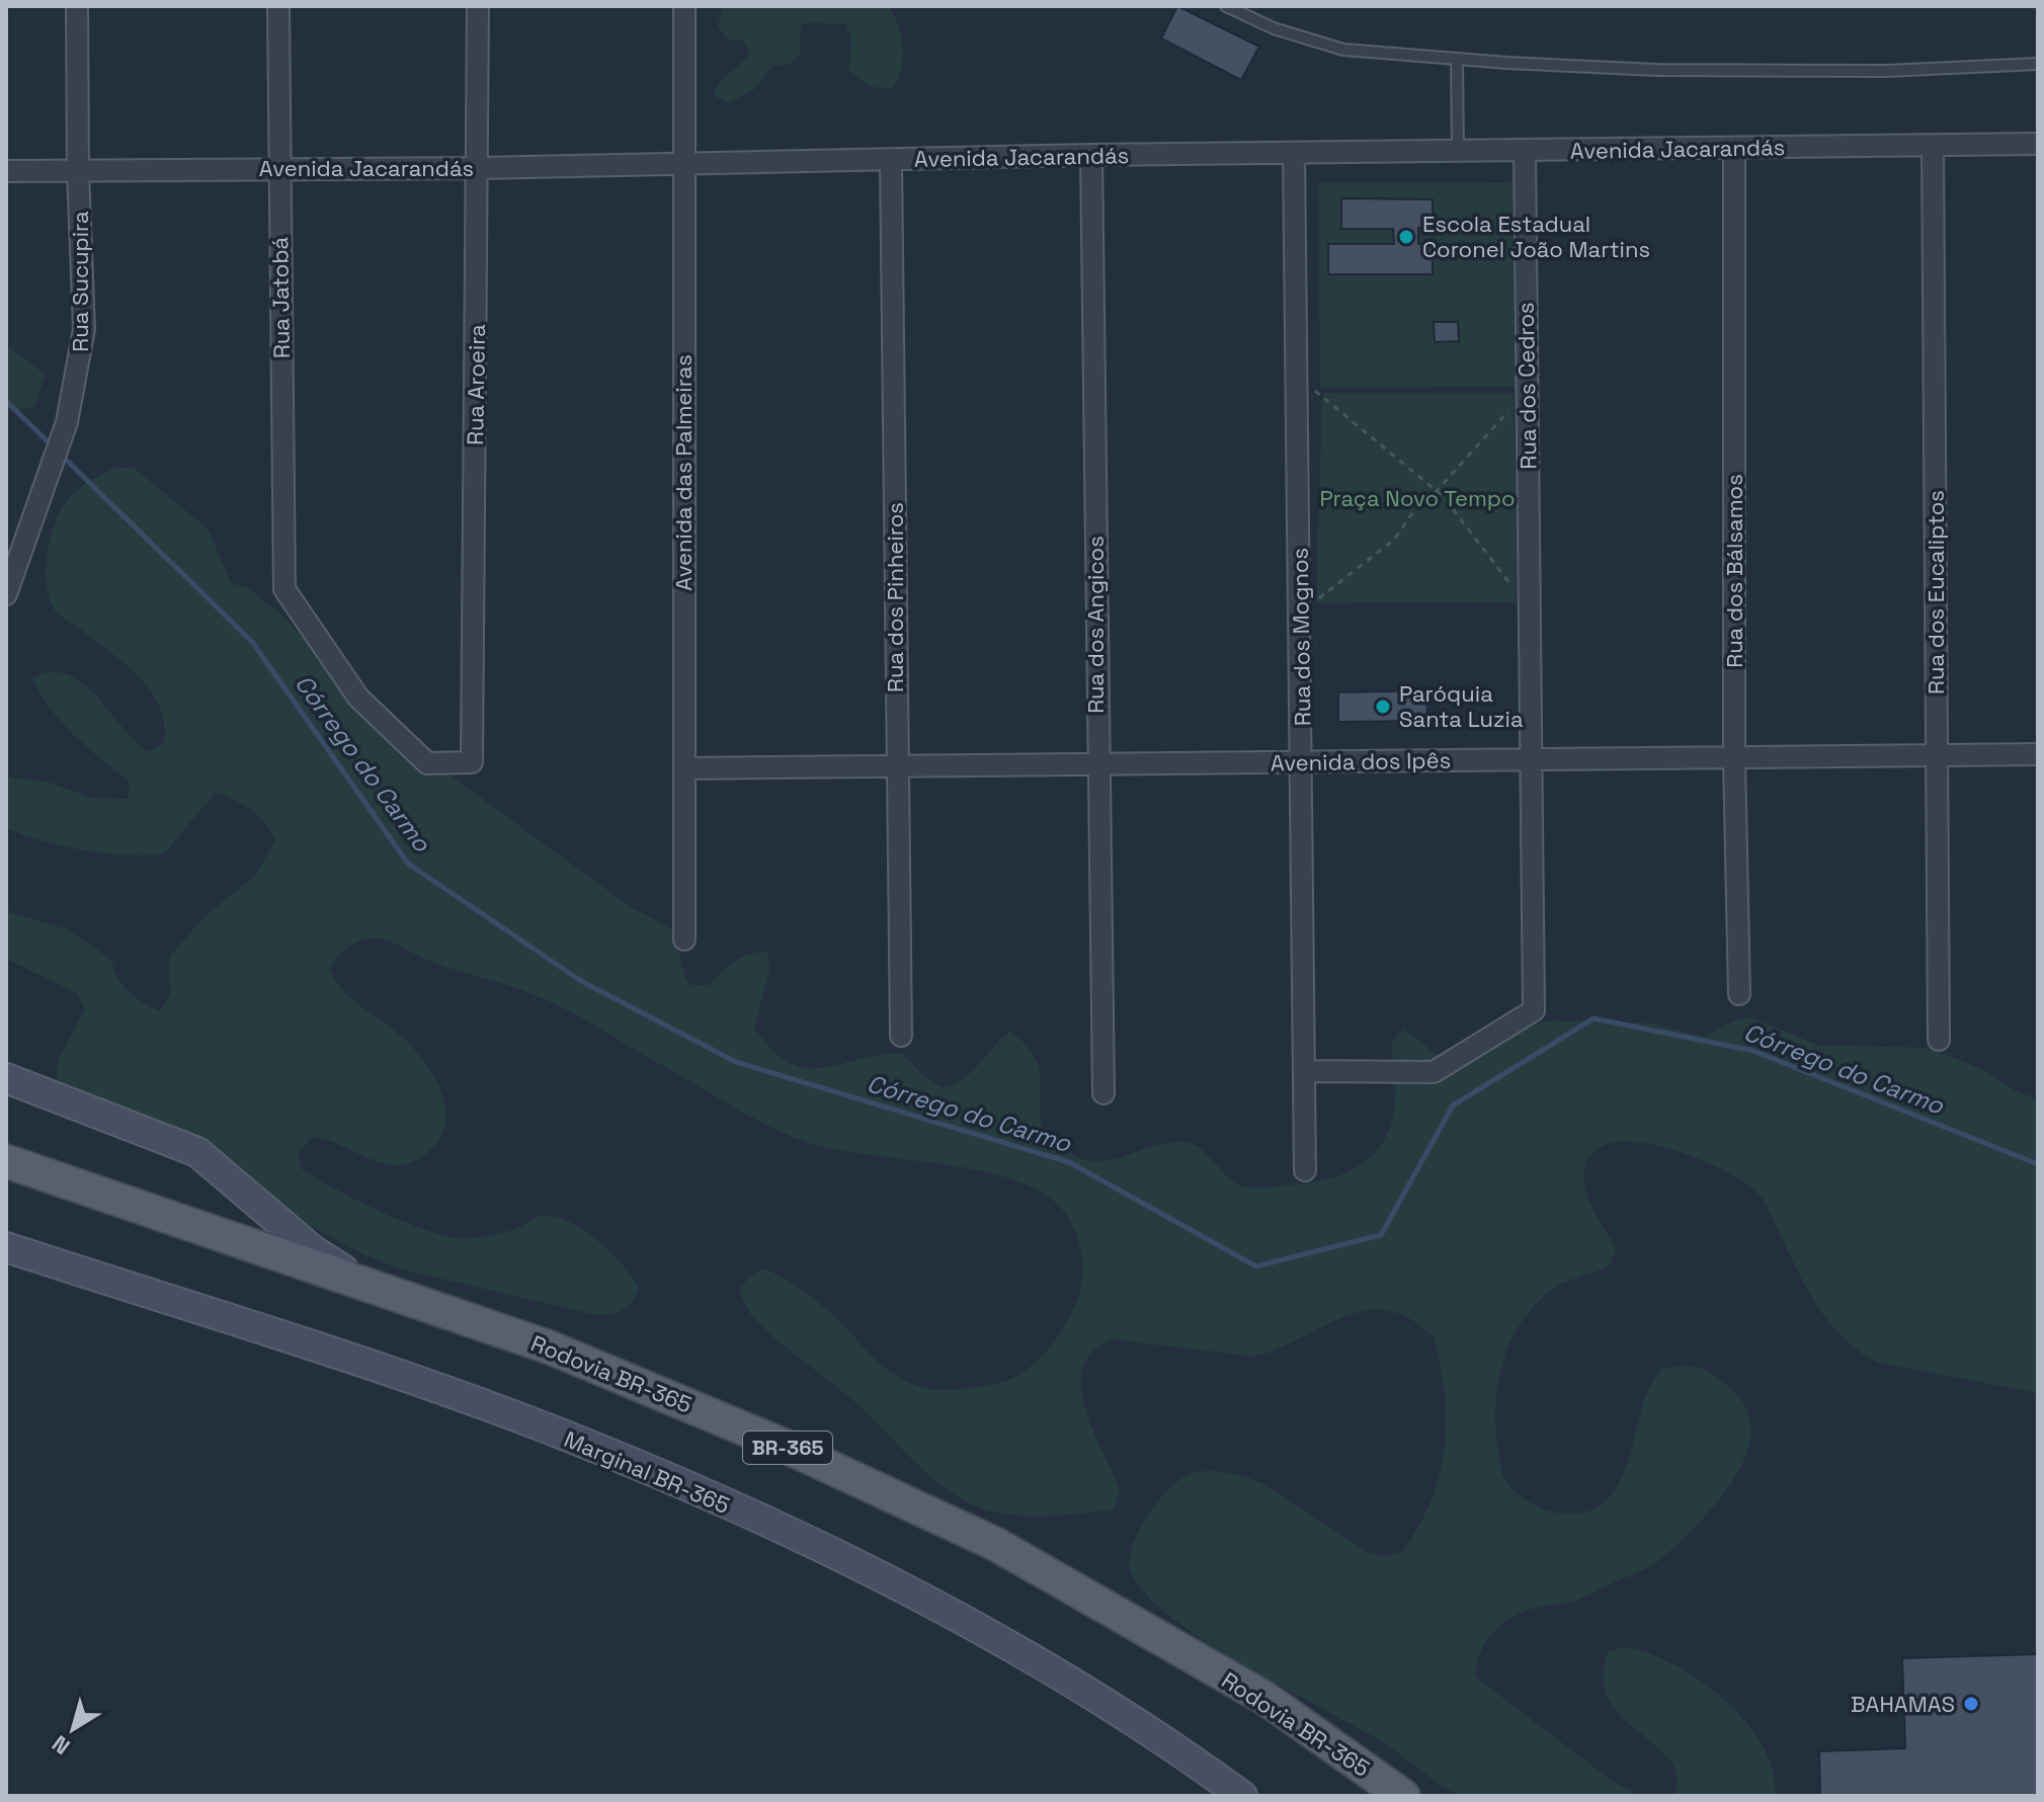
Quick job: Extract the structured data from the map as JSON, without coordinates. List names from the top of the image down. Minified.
{"streets":{"main road":["Rodovia BR-365","BR-365"],"street":["Avenida Jacarandás","Rua Sucupira","Rua Jatobá","Rua Aroeira","Rua dos Cedros","Avenida das Palmeiras","Rua dos Bálsamos","Rua dos Eucaliptos","Rua dos Pinheiros","Rua dos Angicos","Rua dos Mognos","Avenida dos Ipês","Marginal BR-365"]},"crossings":[["Avenida Jacarandás","Rua Sucupira"],["Avenida Jacarandás","Rua Jatobá"],["Avenida Jacarandás","Rua Aroeira"],["Avenida Jacarandás","Rua dos Cedros"],["Avenida Jacarandás","Avenida das Palmeiras"],["Avenida Jacarandás","Rua dos Bálsamos"],["Avenida Jacarandás","Rua dos Eucaliptos"],["Avenida Jacarandás","Rua dos Pinheiros"],["Avenida Jacarandás","Rua dos Angicos"],["Avenida Jacarandás","Rua dos Mognos"],["Rua Jatobá","Rua Aroeira"],["Rua dos Cedros","Rua dos Mognos"],["Rua dos Cedros","Avenida dos Ipês"],["Avenida das Palmeiras","Avenida dos Ipês"],["Rua dos Bálsamos","Avenida dos Ipês"],["Rua dos Eucaliptos","Avenida dos Ipês"],["Rua dos Pinheiros","Avenida dos Ipês"],["Rua dos Angicos","Avenida dos Ipês"],["Rua dos Mognos","Avenida dos Ipês"]],"water":["Córrego do Carmo"],"parks":["Praça Novo Tempo"],"places":["Escola Estadual Coronel João Martins","Paróquia Santa Luzia","BAHAMAS"],"north":"bottom left"}
